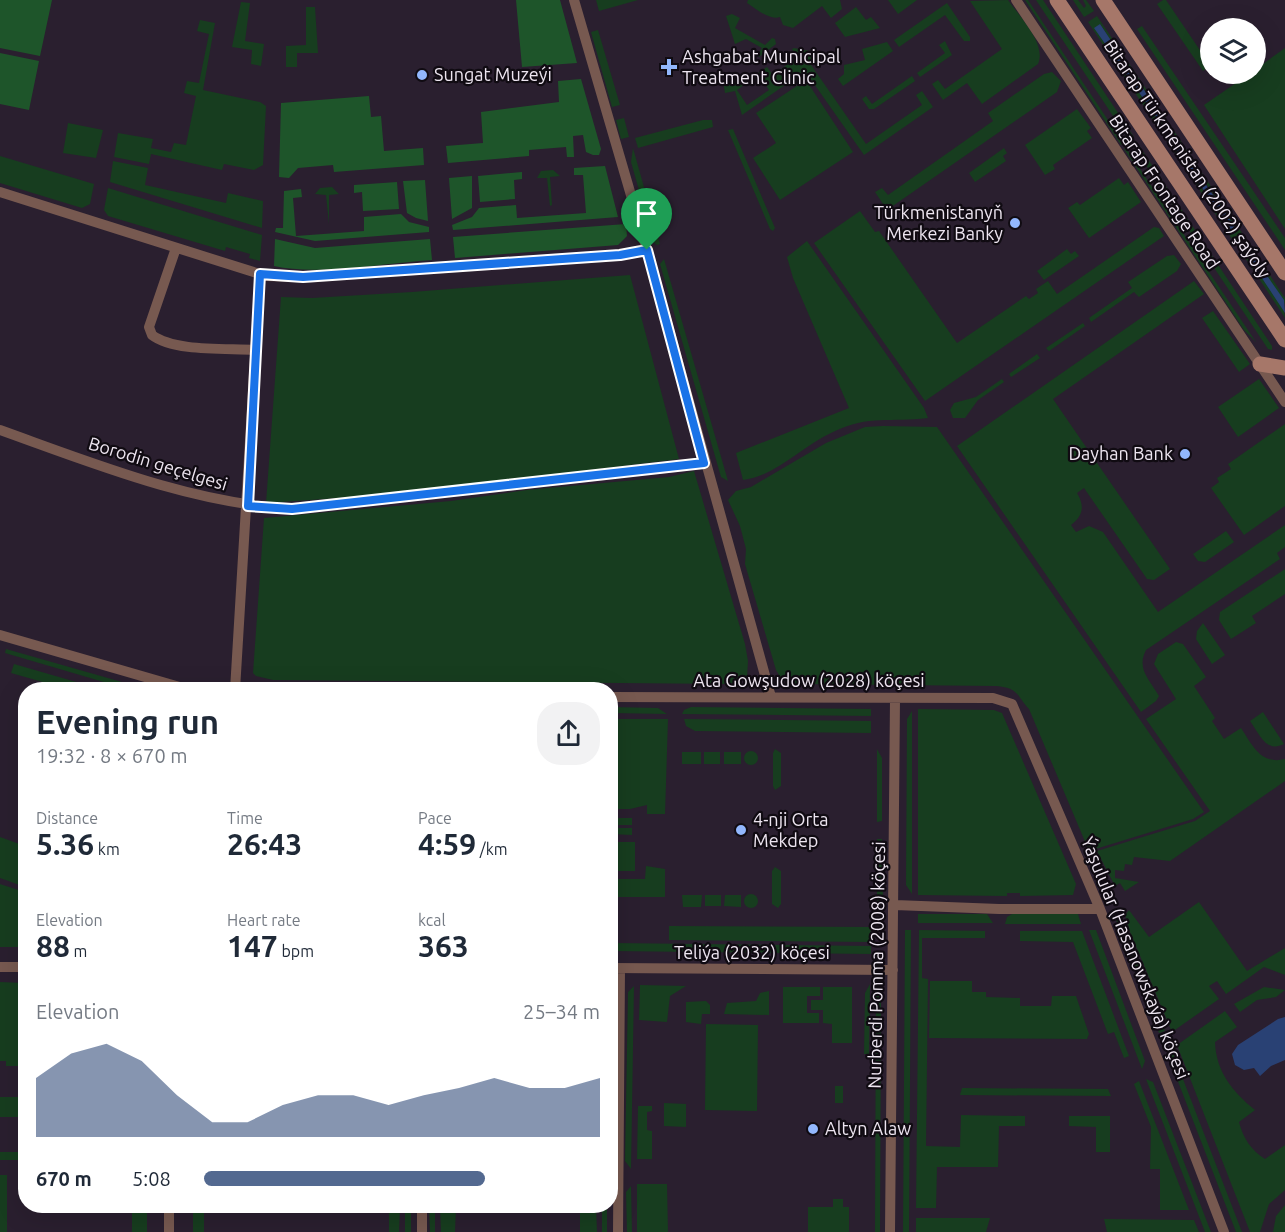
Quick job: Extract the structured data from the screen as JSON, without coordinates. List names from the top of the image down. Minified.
{"streets":{"main road":["Bitarap Türkmenistan (2002) şaýoly"],"street":["Bitarap Frontage Road","Borodin geçelgesi","Ata Gowşudow (2028) köçesi","Teliýa (2032) köçesi","Ýaşulular (Hasanowskaýa) köçesi","Nurberdi Pomma (2008) köçesi"]},"crossings":[["Ata Gowşudow (2028) köçesi","Ýaşulular (Hasanowskaýa) köçesi"],["Ata Gowşudow (2028) köçesi","Nurberdi Pomma (2008) köçesi"],["Teliýa (2032) köçesi","Nurberdi Pomma (2008) köçesi"]],"places":{"health":["Ashgabat Municipal Treatment Clinic"],"other":["Sungat Muzeýi","Türkmenistanyň Merkezi Banky","Dayhan Bank","4-nji Orta Mekdep","Altyn Alaw"]},"page":{"heading":["Evening run","19:32 · 8 × 670 m"],"stats":[["Distance","5.36 km"],["Time","26:43"],["Pace","4:59 /km"],["Elevation","88 m"],["Heart rate","147 bpm"],["kcal","363"]],"chart":["Elevation","25–34 m"],"list":[{"name":"670 m","note":"5:08"}]}}
